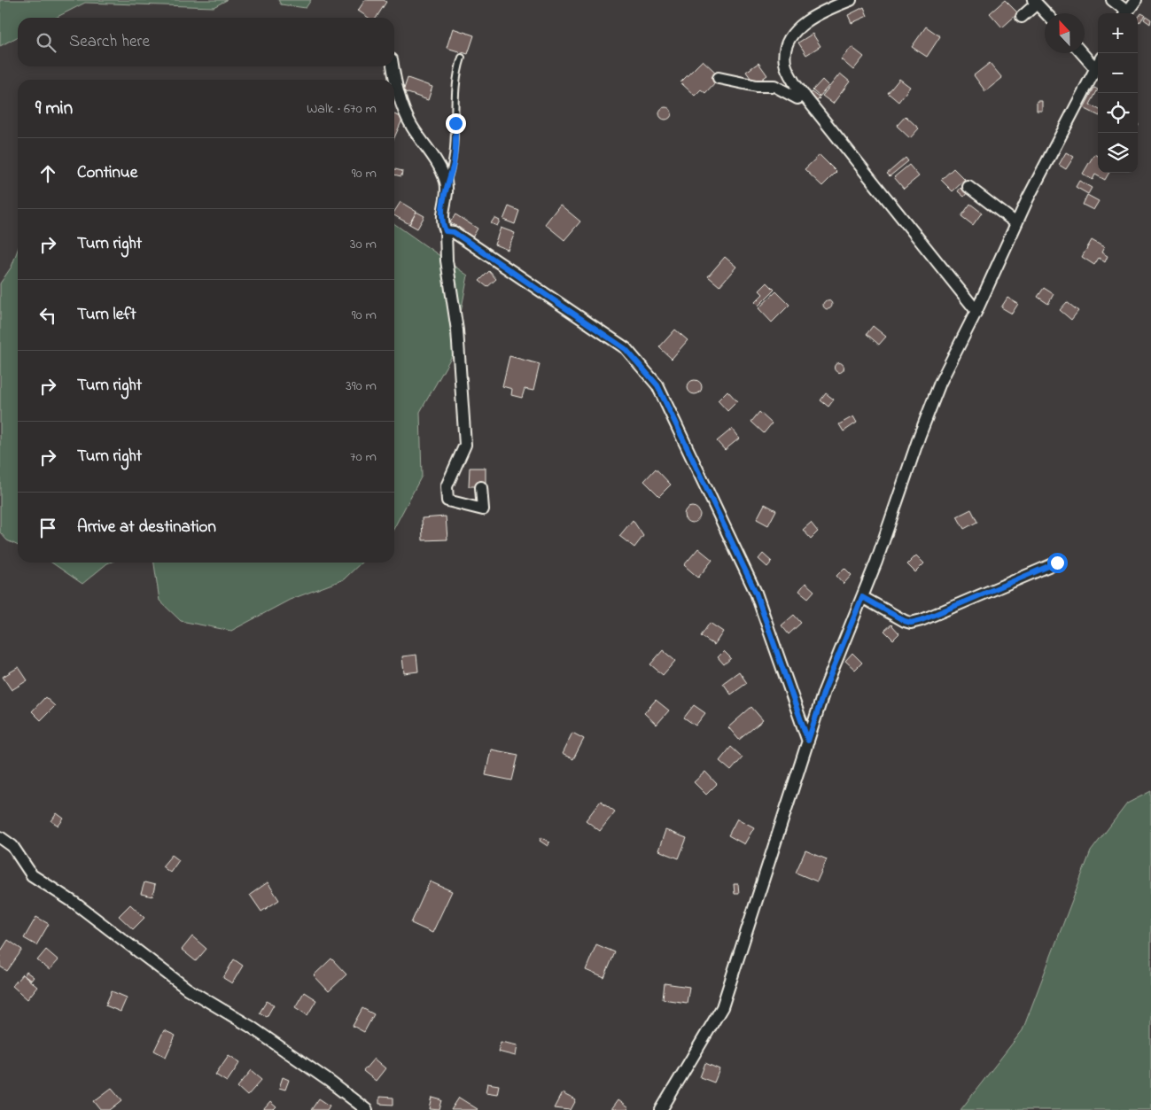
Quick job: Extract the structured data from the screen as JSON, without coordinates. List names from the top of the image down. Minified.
{"north":"top","page":{"map_buttons":["+","−"],"search":"Search here","heading":["9 min","Walk · 670 m"],"list":[["Continue","90 m"],["Turn right","30 m"],["Turn left","90 m"],["Turn right","390 m"],["Turn right","70 m"],"Arrive at destination"]}}
